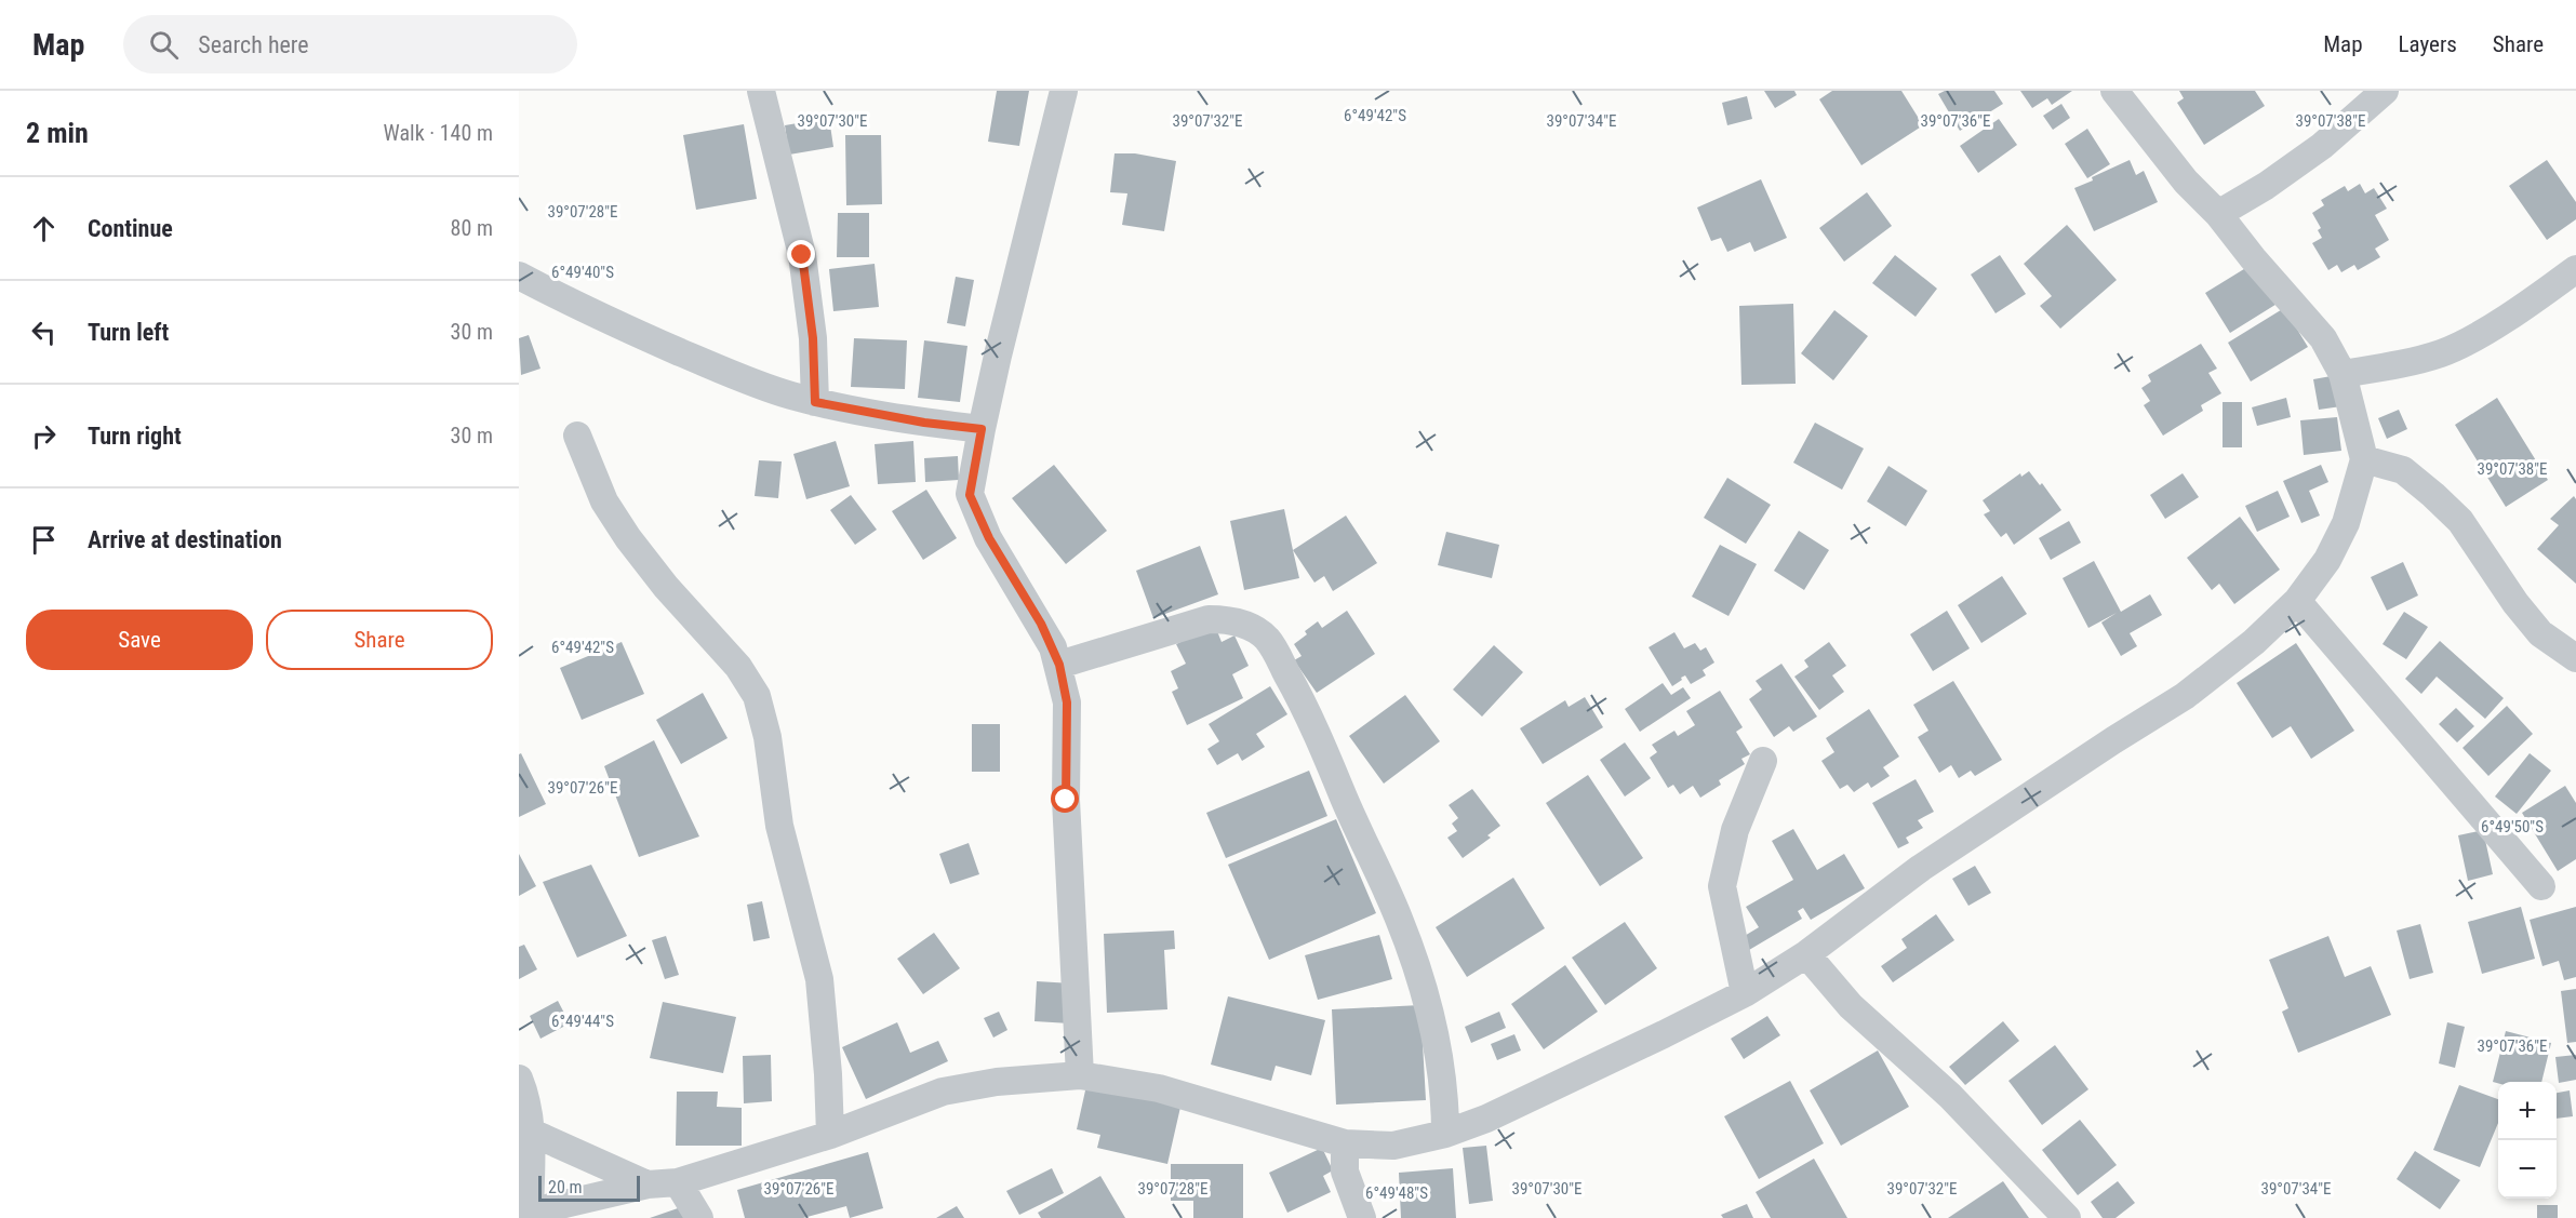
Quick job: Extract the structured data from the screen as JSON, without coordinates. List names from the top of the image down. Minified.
{"scale_bar":"20 m","page":{"header":"Map","search":"Search here","nav":["Map","Layers","Share"],"heading":["2 min","Walk · 140 m"],"list":[["Continue","80 m"],["Turn left","30 m"],["Turn right","30 m"],"Arrive at destination"],"buttons":["Save","Share"],"map_buttons":["+","−"],"scale":"20 m"},"coordinates":["6°49'42\"S","39°07'30\"E","39°07'32\"E","39°07'34\"E","39°07'36\"E","39°07'38\"E","39°07'28\"E","6°49'40\"S","39°07'26\"E","6°49'50\"S","6°49'44\"S","6°49'48\"S"]}
